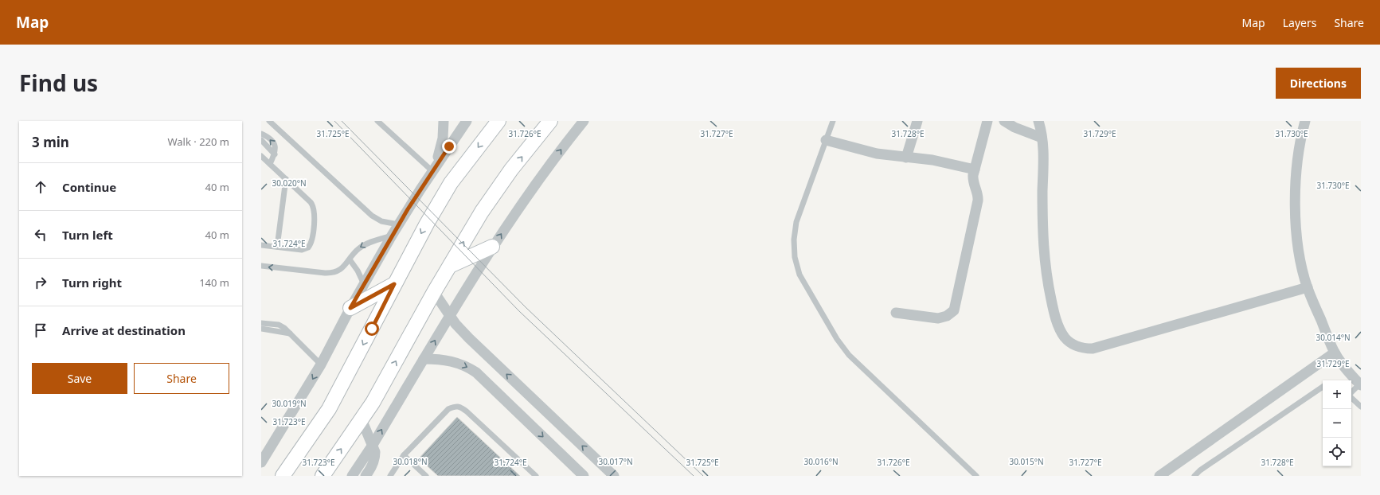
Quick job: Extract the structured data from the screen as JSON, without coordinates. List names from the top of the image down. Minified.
{"page":{"header":"Map","nav":["Map","Layers","Share"],"title":"Find us","buttons":["Directions",["Save","Share"]],"heading":["3 min","Walk · 220 m"],"list":[["Continue","40 m"],["Turn left","40 m"],["Turn right","140 m"],"Arrive at destination"],"map_buttons":["+","−"]},"coordinates":["31.725°E","31.726°E","31.727°E","31.728°E","31.729°E","31.730°E","30.020°N","31.724°E","30.014°N","30.019°N","31.723°E","30.018°N","30.017°N","30.016°N","30.015°N"]}
